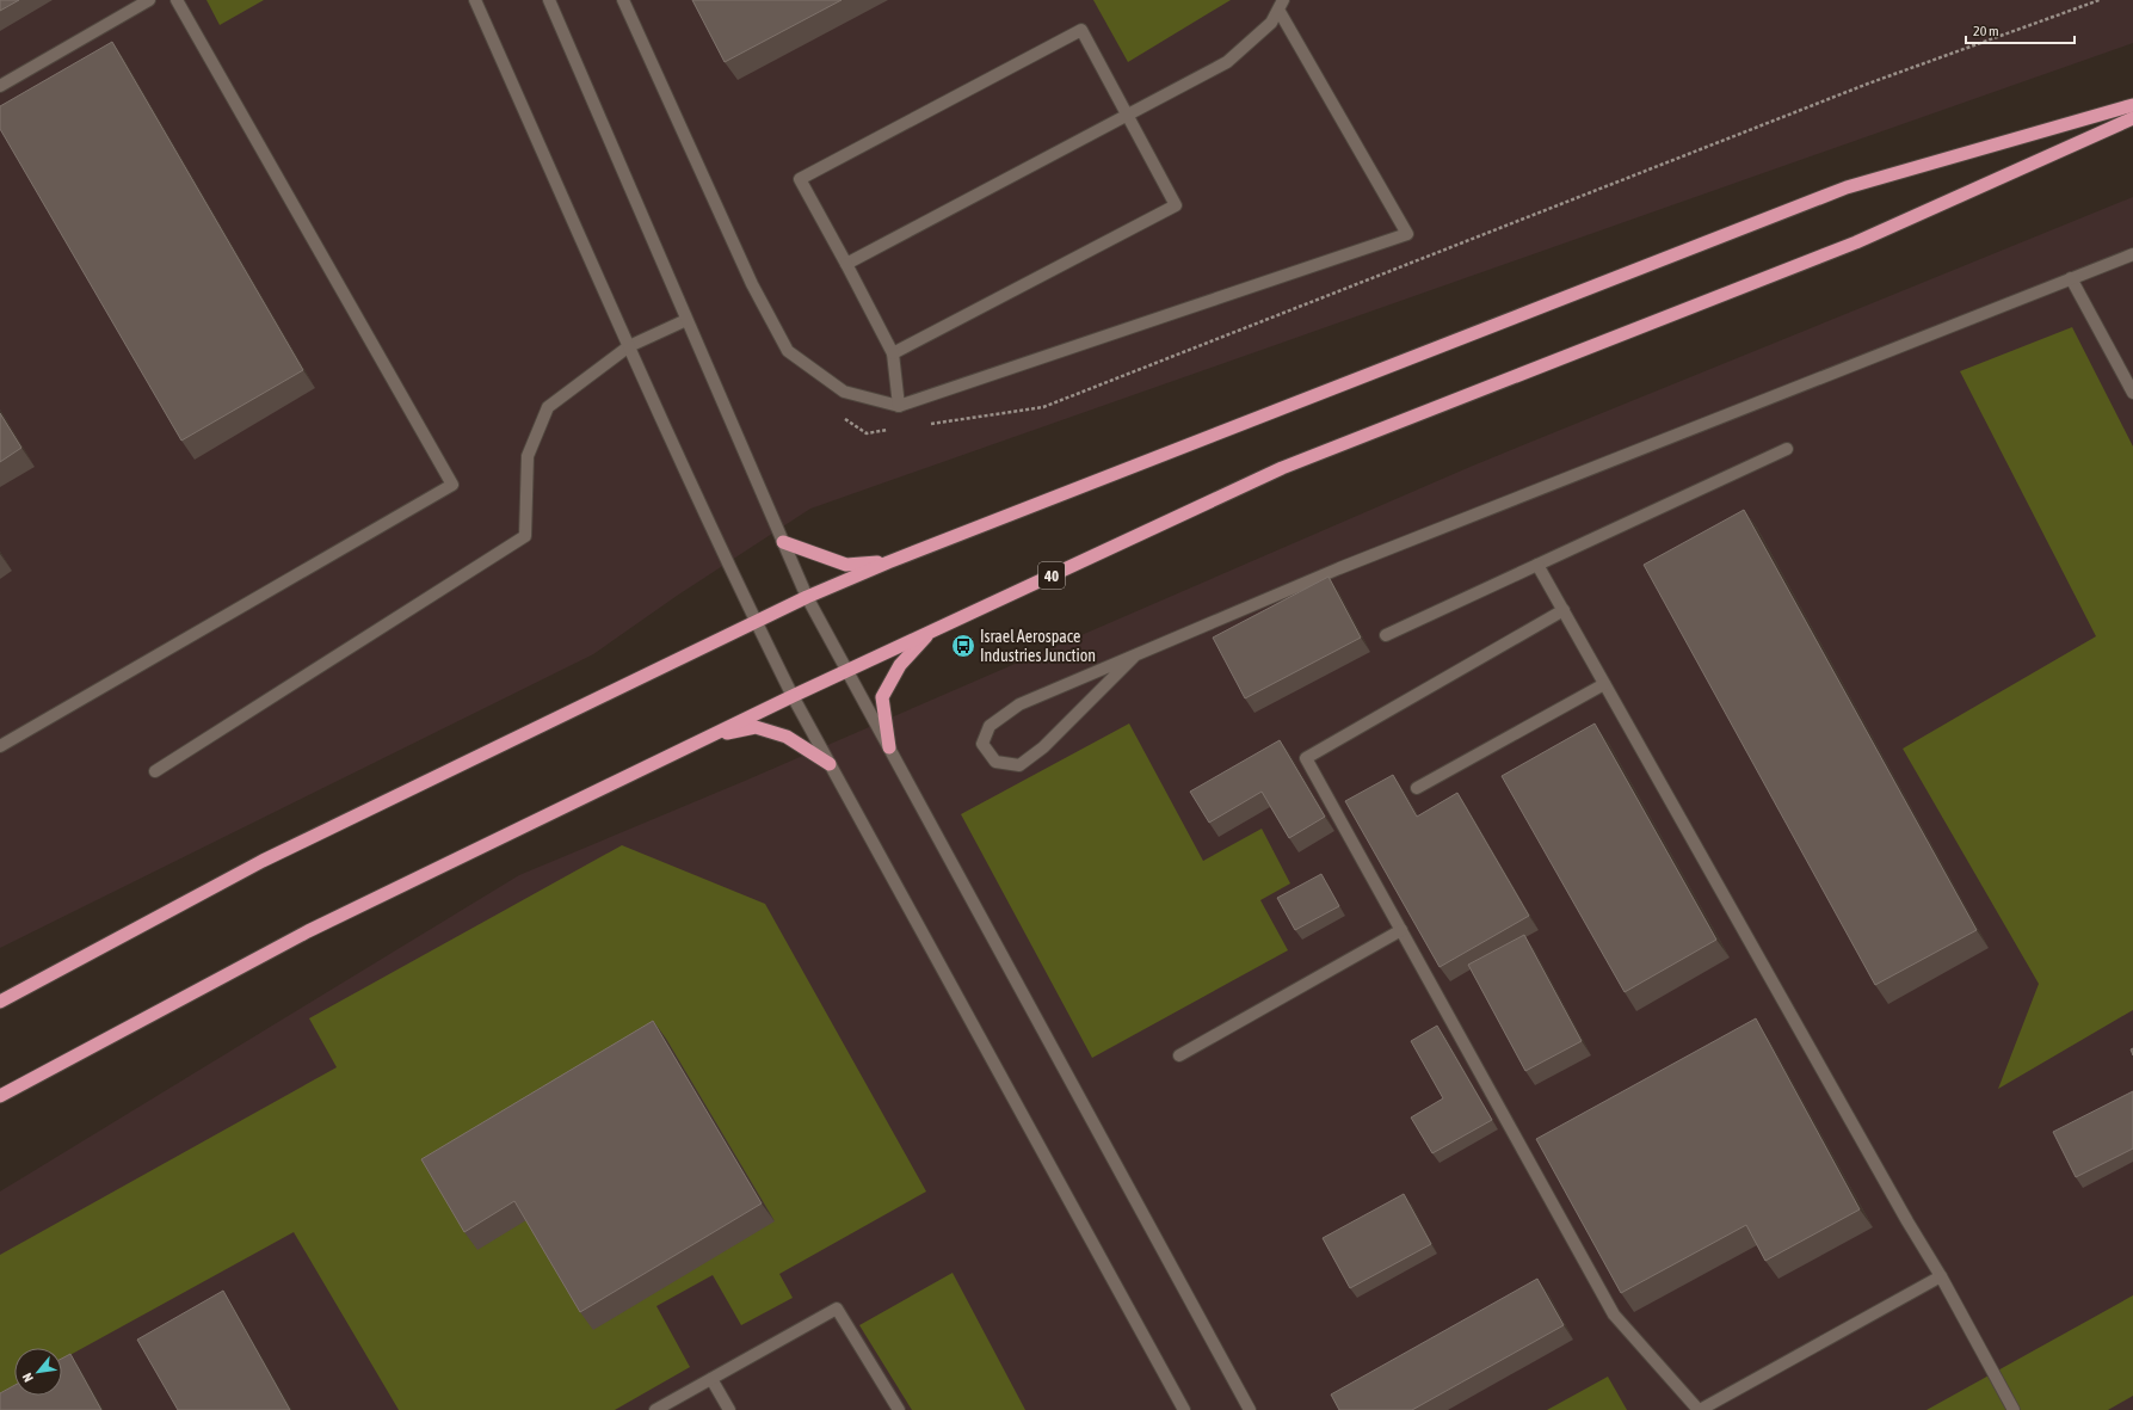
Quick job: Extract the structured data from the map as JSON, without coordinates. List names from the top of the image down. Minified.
{"streets":{"highway":["40"]},"places":{"bus stop":["Israel Aerospace Industries Junction"]},"scale_bar":"20 m","north":"bottom left"}
